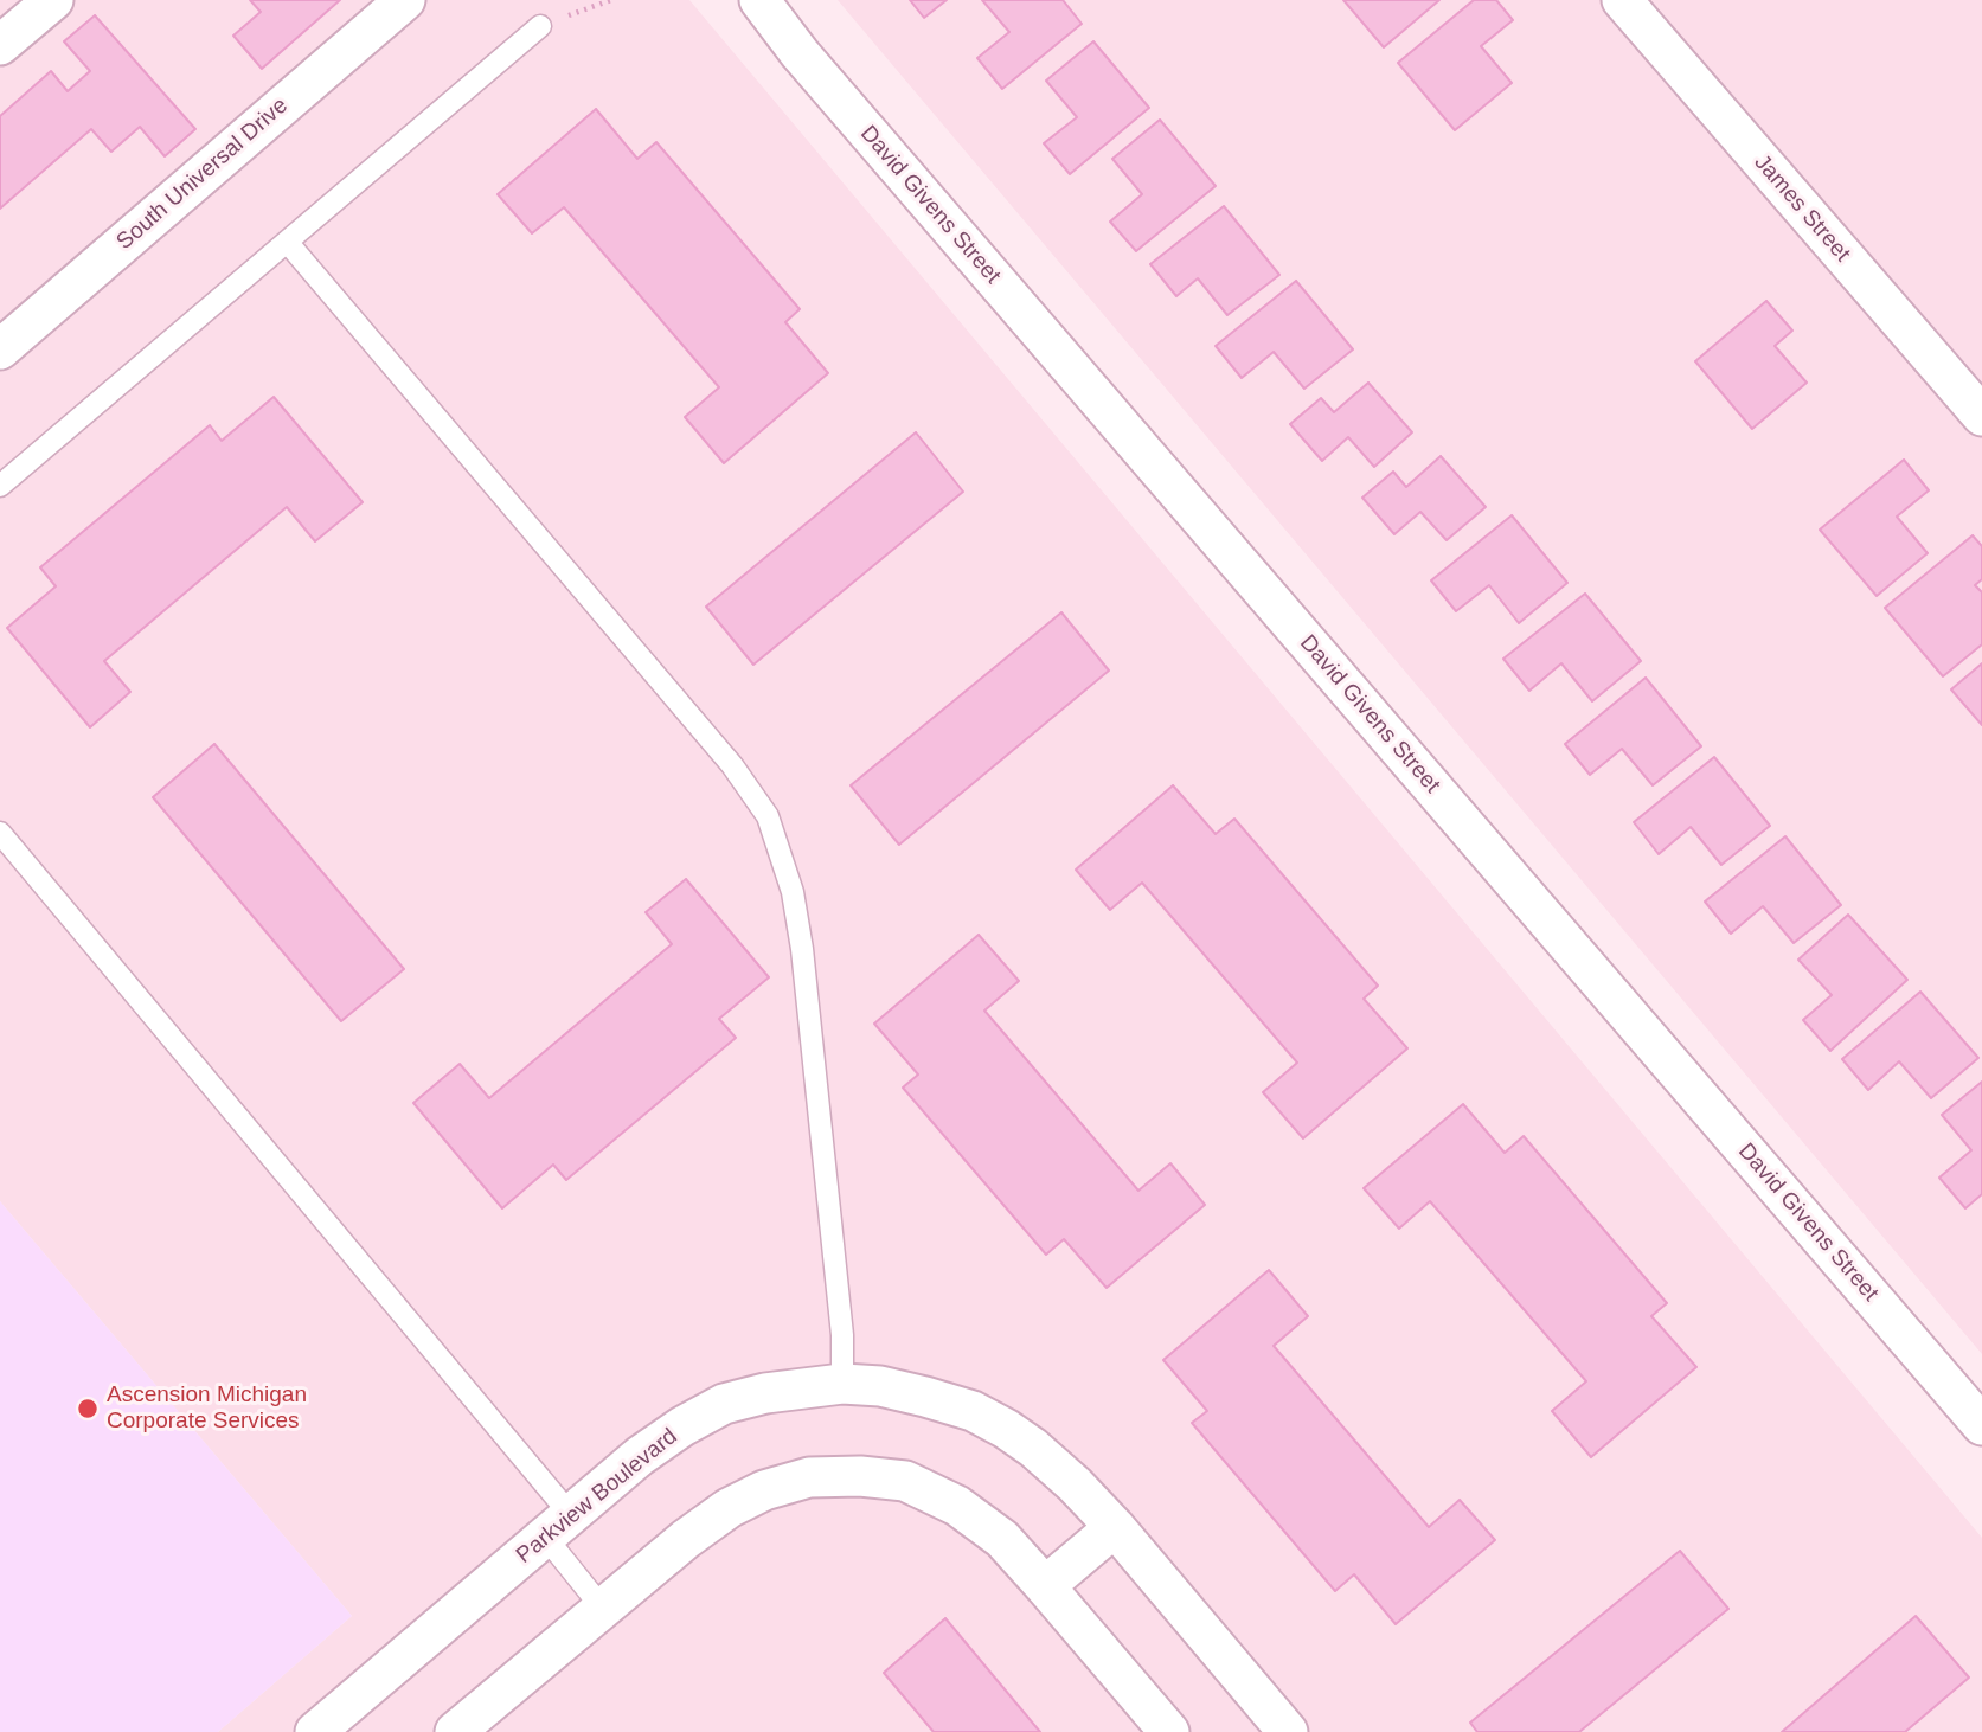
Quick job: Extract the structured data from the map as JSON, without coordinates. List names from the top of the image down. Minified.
{"streets":{"street":["South Universal Drive","David Givens Street","James Street","Parkview Boulevard"]},"places":["Ascension Michigan Corporate Services"]}
